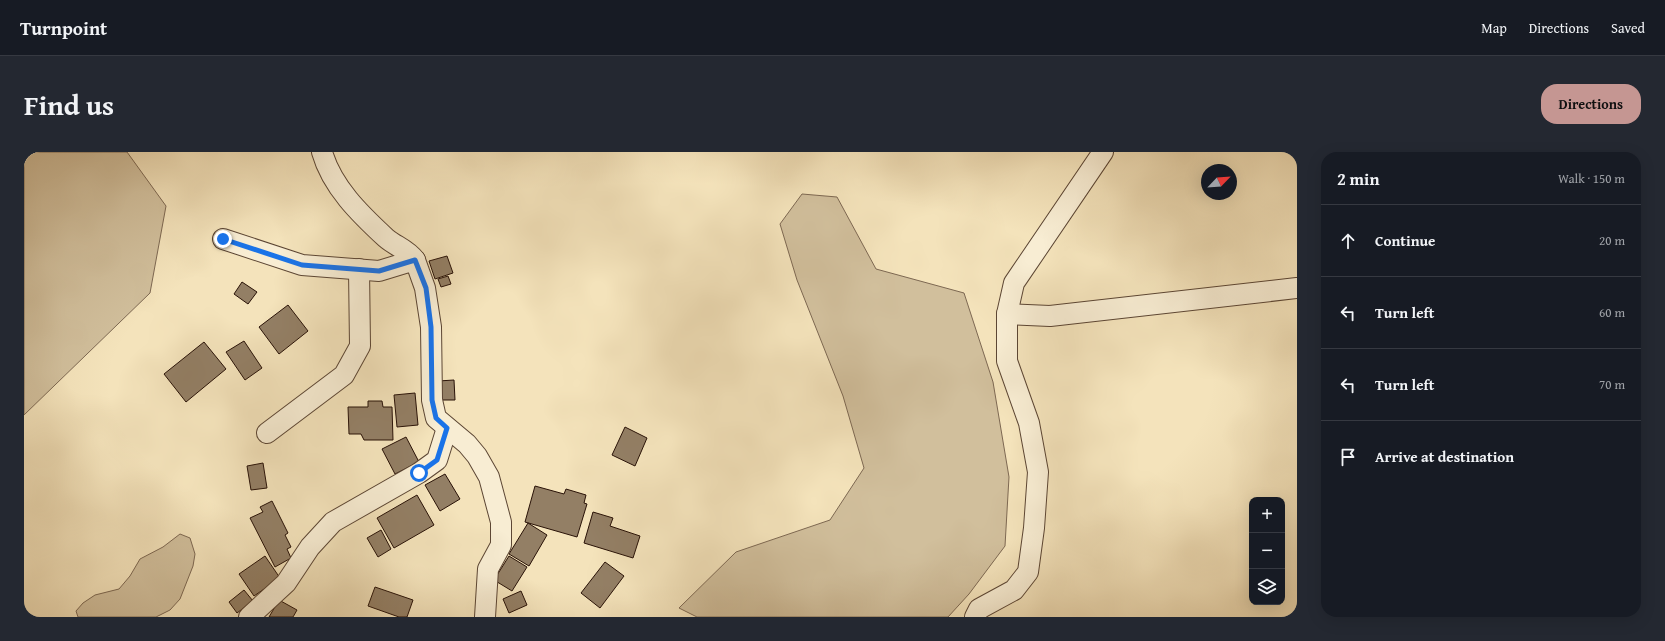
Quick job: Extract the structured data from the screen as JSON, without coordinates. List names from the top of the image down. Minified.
{"north":"top right","page":{"header":"Turnpoint","nav":["Map","Directions","Saved"],"title":"Find us","buttons":"Directions","heading":["2 min","Walk · 150 m"],"list":[["Continue","20 m"],["Turn left","60 m"],["Turn left","70 m"],"Arrive at destination"],"map_buttons":["+","−"]}}
